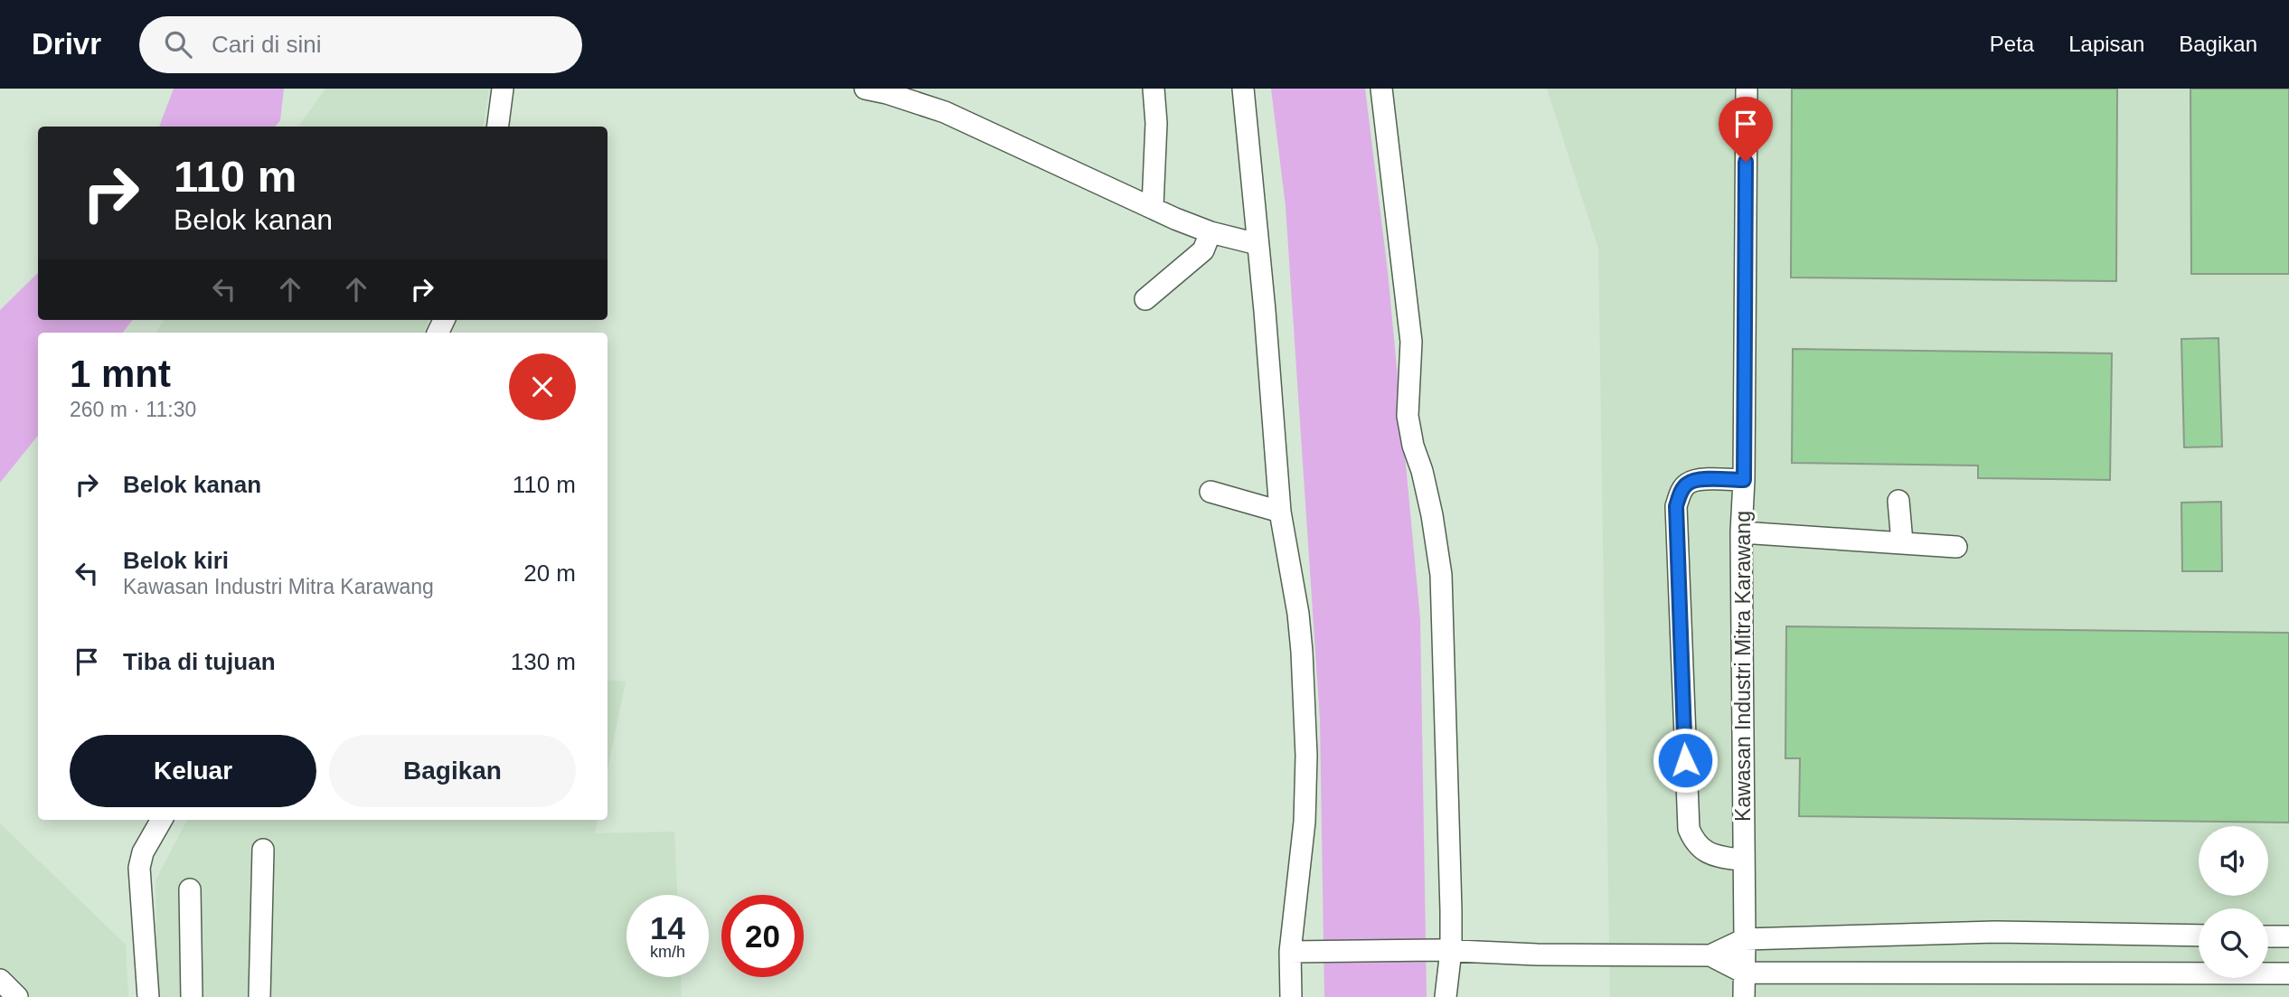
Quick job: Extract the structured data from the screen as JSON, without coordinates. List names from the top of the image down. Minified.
{"streets":{"street":["Kawasan Industri Mitra Karawang"]},"page":{"header":"Drivr","search":"Cari di sini","nav":["Peta","Lapisan","Bagikan"],"turn":["110 m","Belok kanan"],"heading":["1 mnt","260 m · 11:30"],"list":[{"name":"Belok kanan","value":"110 m"},{"name":"Belok kiri","note":"Kawasan Industri Mitra Karawang","value":"20 m"},{"name":"Tiba di tujuan","value":"130 m"}],"buttons":["Keluar","Bagikan"],"speed":"14 km/h","limit":"20"}}
